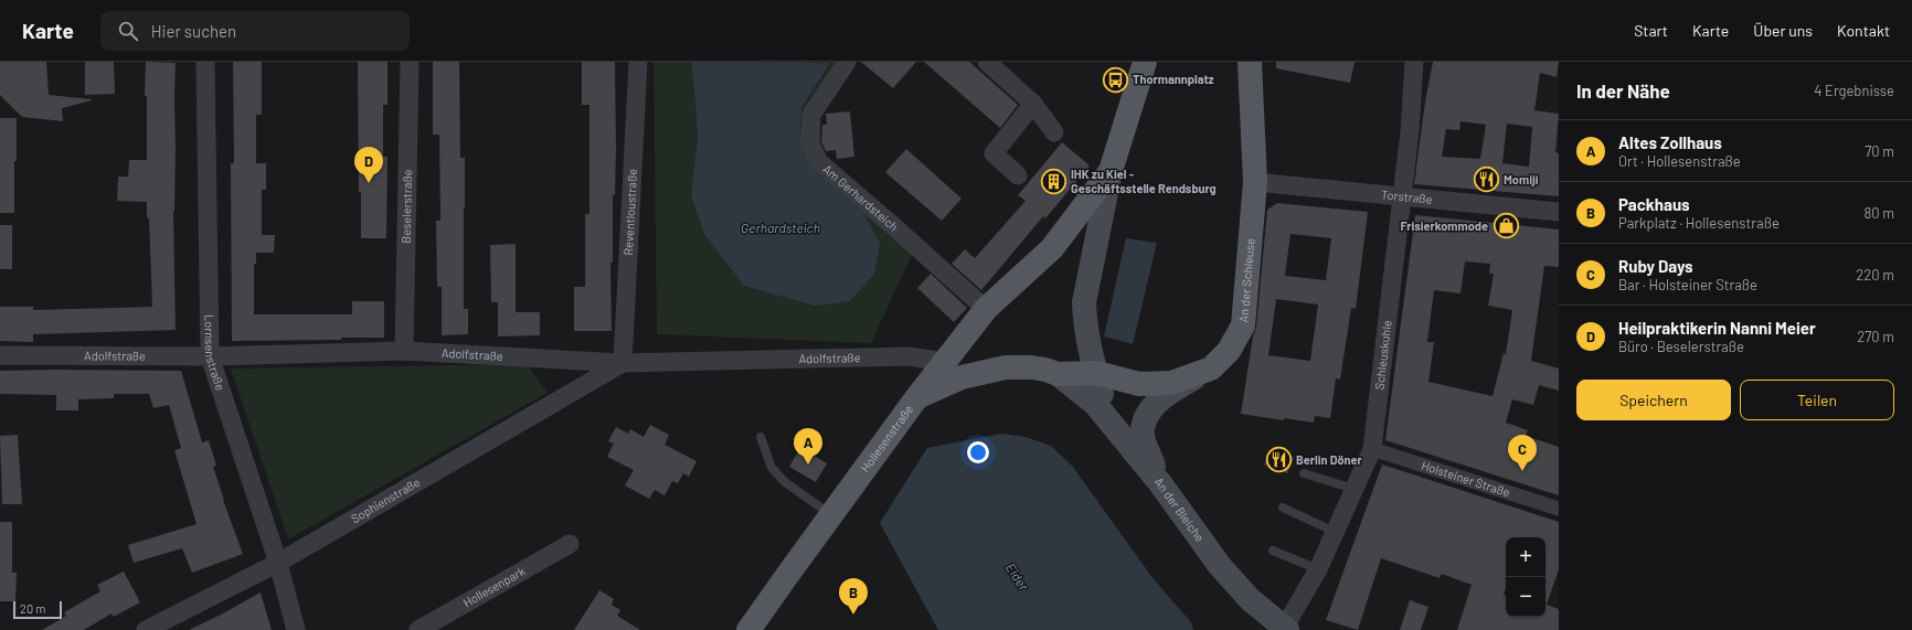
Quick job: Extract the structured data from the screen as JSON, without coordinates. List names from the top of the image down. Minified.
{"streets":{"main road":["An der Schleuse","Hollesenstraße","An der Bleiche"],"street":["Torstraße","Am Gerhardsteich","Beselerstraße","Reventloustraße","Lornsenstraße","Adolfstraße","Schleuskuhle","Holsteiner Straße","Sophienstraße","Hollesenpark"]},"crossings":[["Torstraße","An der Schleuse"],["Torstraße","Schleuskuhle"],["Beselerstraße","Adolfstraße"],["Reventloustraße","Adolfstraße"],["Reventloustraße","Sophienstraße"],["An der Schleuse","Hollesenstraße"],["An der Schleuse","An der Bleiche"],["Lornsenstraße","Adolfstraße"],["Lornsenstraße","Sophienstraße"],["Adolfstraße","Sophienstraße"],["Schleuskuhle","Holsteiner Straße"],["Schleuskuhle","An der Bleiche"],["Hollesenstraße","An der Bleiche"]],"water":["Gerhardsteich","Eider"],"places":{"bus stop":["Thormannplatz"],"restaurant":["Momiji","Berlin Döner"],"building":["IHK zu Kiel - Geschäftsstelle Rendsburg"],"shop":["Frisierkommode"]},"scale_bar":"20 m","page":{"header":"Karte","search":"Hier suchen","nav":["Start","Karte","Über uns","Kontakt"],"heading":["In der Nähe","4 Ergebnisse"],"list":[{"mark":"A","name":"Altes Zollhaus","note":"Ort · Hollesenstraße","value":"70 m"},{"mark":"B","name":"Packhaus","note":"Parkplatz · Hollesenstraße","value":"80 m"},{"mark":"C","name":"Ruby Days","note":"Bar · Holsteiner Straße","value":"220 m"},{"mark":"D","name":"Heilpraktikerin Nanni Meier","note":"Büro · Beselerstraße","value":"270 m"}],"pins":["D","A","C","B"],"buttons":["Speichern","Teilen"],"map_buttons":["+","−"],"scale":"20 m"}}
